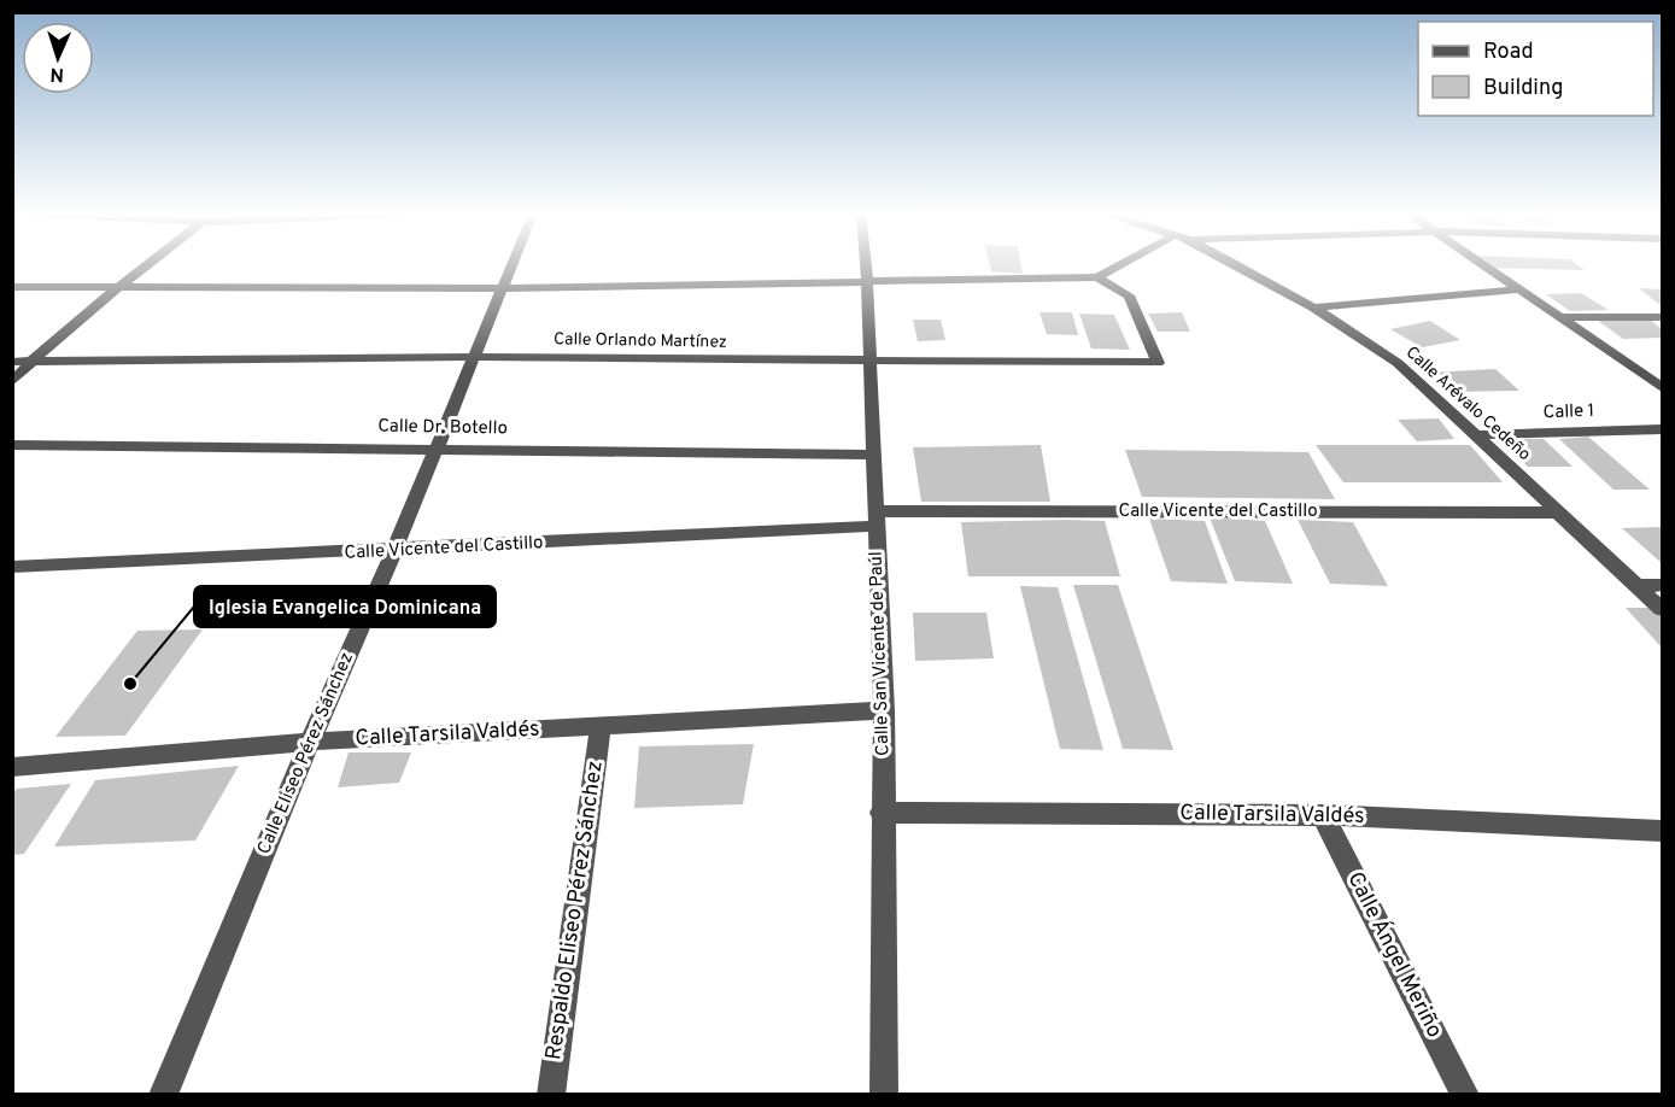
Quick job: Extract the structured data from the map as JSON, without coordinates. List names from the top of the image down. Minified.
{"streets":{"street":["Calle Orlando Martínez","Calle Arévalo Cedeño","Calle 1","Calle Dr. Botello","Calle Vicente del Castillo","Calle San Vicente de Paúl","Calle Tarsila Valdés","Calle Eliseo Pérez Sánchez","Respaldo Eliseo Pérez Sánchez","Calle Ángel Meriño"]},"crossings":[["Calle Orlando Martínez","Calle San Vicente de Paúl"],["Calle Orlando Martínez","Calle Eliseo Pérez Sánchez"],["Calle Arévalo Cedeño","Calle 1"],["Calle Arévalo Cedeño","Calle Vicente del Castillo"],["Calle Dr. Botello","Calle San Vicente de Paúl"],["Calle Dr. Botello","Calle Eliseo Pérez Sánchez"],["Calle Vicente del Castillo","Calle San Vicente de Paúl"],["Calle Vicente del Castillo","Calle Eliseo Pérez Sánchez"],["Calle San Vicente de Paúl","Calle Tarsila Valdés"],["Calle Tarsila Valdés","Calle Eliseo Pérez Sánchez"],["Calle Tarsila Valdés","Respaldo Eliseo Pérez Sánchez"],["Calle Tarsila Valdés","Calle Ángel Meriño"]],"places":["Iglesia Evangelica Dominicana"],"legend":["Road","Building"],"north":"bottom"}
